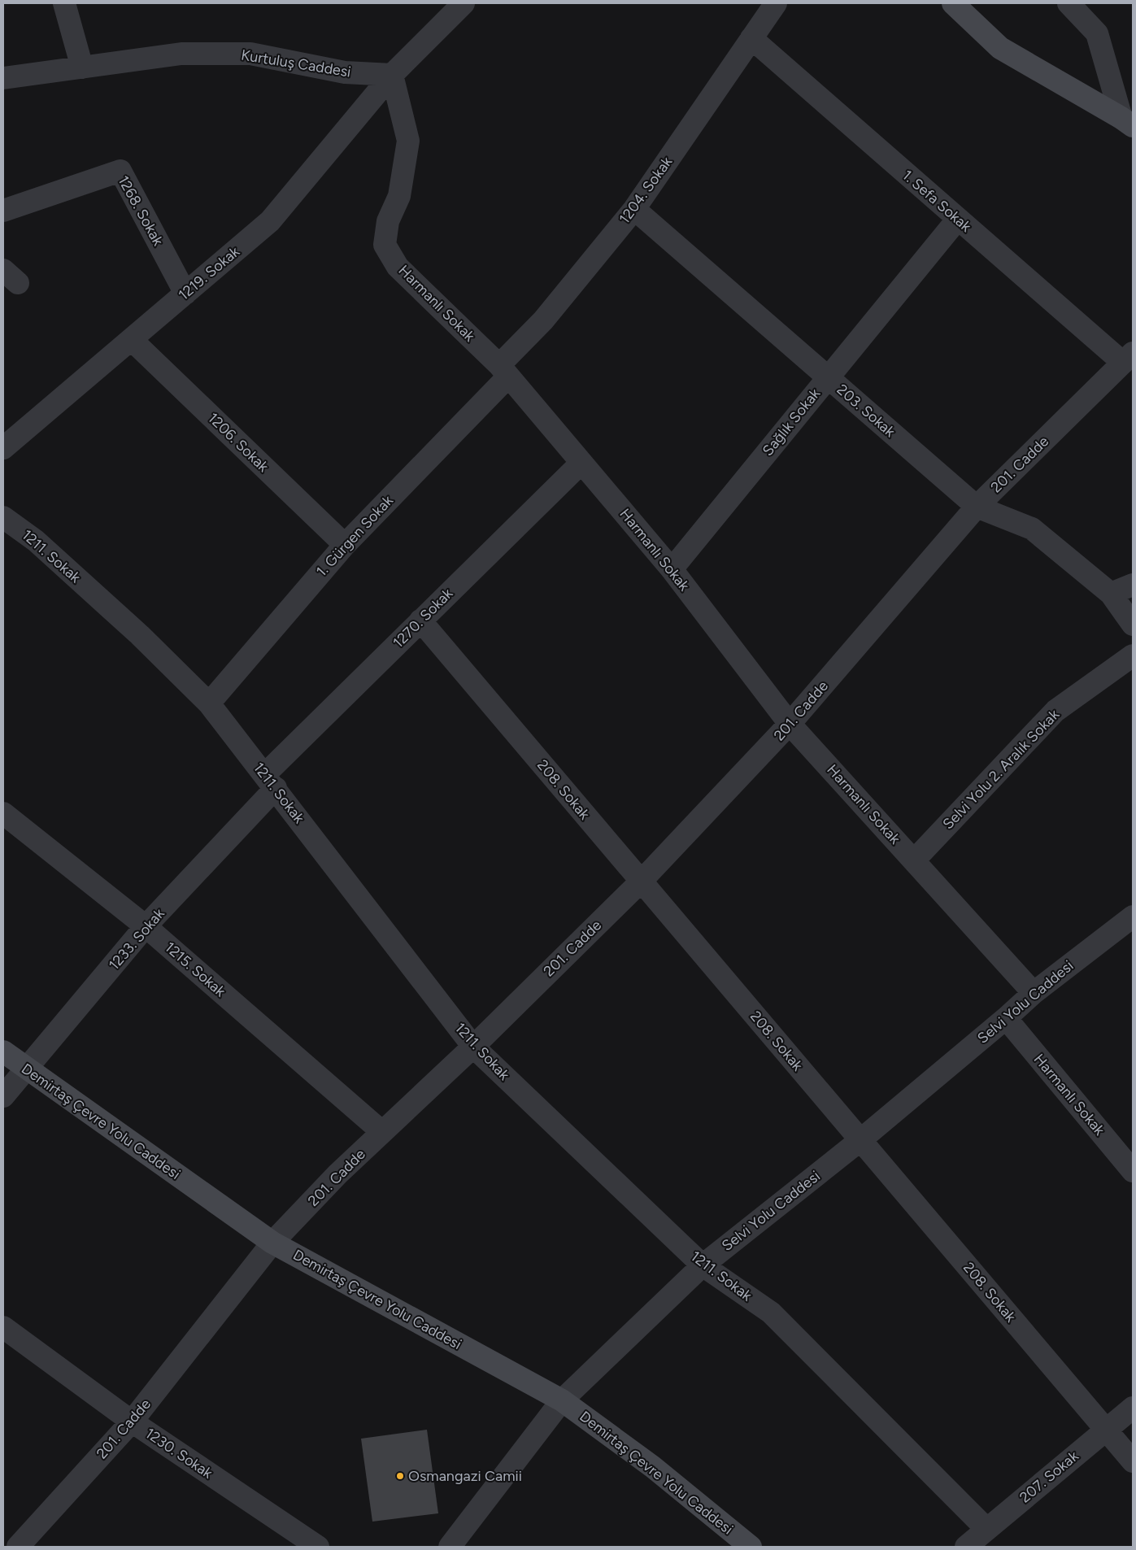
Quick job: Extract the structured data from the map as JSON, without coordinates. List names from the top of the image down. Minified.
{"streets":{"main road":["Demirtaş Çevre Yolu Caddesi"],"street":["Kurtuluş Caddesi","1204. Sokak","1. Sefa Sokak","1268. Sokak","1219. Sokak","Harmanlı Sokak","203. Sokak","Sağlık Sokak","1206. Sokak","201. Cadde","1. Gürgen Sokak","1211. Sokak","1270. Sokak","Selvi Yolu 2. Aralık Sokak","208. Sokak","1233. Sokak","1215. Sokak","Selvi Yolu Caddesi","1230. Sokak","207. Sokak"]},"crossings":[["Kurtuluş Caddesi","1219. Sokak"],["Kurtuluş Caddesi","Harmanlı Sokak"],["1204. Sokak","1. Sefa Sokak"],["1204. Sokak","Harmanlı Sokak"],["1204. Sokak","203. Sokak"],["1204. Sokak","1. Gürgen Sokak"],["1. Sefa Sokak","Sağlık Sokak"],["1. Sefa Sokak","201. Cadde"],["1268. Sokak","1219. Sokak"],["1219. Sokak","Harmanlı Sokak"],["1219. Sokak","1206. Sokak"],["Harmanlı Sokak","Sağlık Sokak"],["Harmanlı Sokak","201. Cadde"],["Harmanlı Sokak","1. Gürgen Sokak"],["Harmanlı Sokak","1270. Sokak"],["Harmanlı Sokak","Selvi Yolu 2. Aralık Sokak"],["Harmanlı Sokak","Selvi Yolu Caddesi"],["203. Sokak","Sağlık Sokak"],["203. Sokak","201. Cadde"],["1206. Sokak","1. Gürgen Sokak"],["201. Cadde","1211. Sokak"],["201. Cadde","208. Sokak"],["201. Cadde","1215. Sokak"],["201. Cadde","Demirtaş Çevre Yolu Caddesi"],["201. Cadde","1230. Sokak"],["1. Gürgen Sokak","1211. Sokak"],["1211. Sokak","1270. Sokak"],["1211. Sokak","1233. Sokak"],["1211. Sokak","Selvi Yolu Caddesi"],["1211. Sokak","207. Sokak"],["1270. Sokak","208. Sokak"],["1270. Sokak","1233. Sokak"],["208. Sokak","Selvi Yolu Caddesi"],["208. Sokak","207. Sokak"],["1233. Sokak","1215. Sokak"],["1233. Sokak","Demirtaş Çevre Yolu Caddesi"],["Selvi Yolu Caddesi","Demirtaş Çevre Yolu Caddesi"]],"places":["Osmangazi Camii"]}
